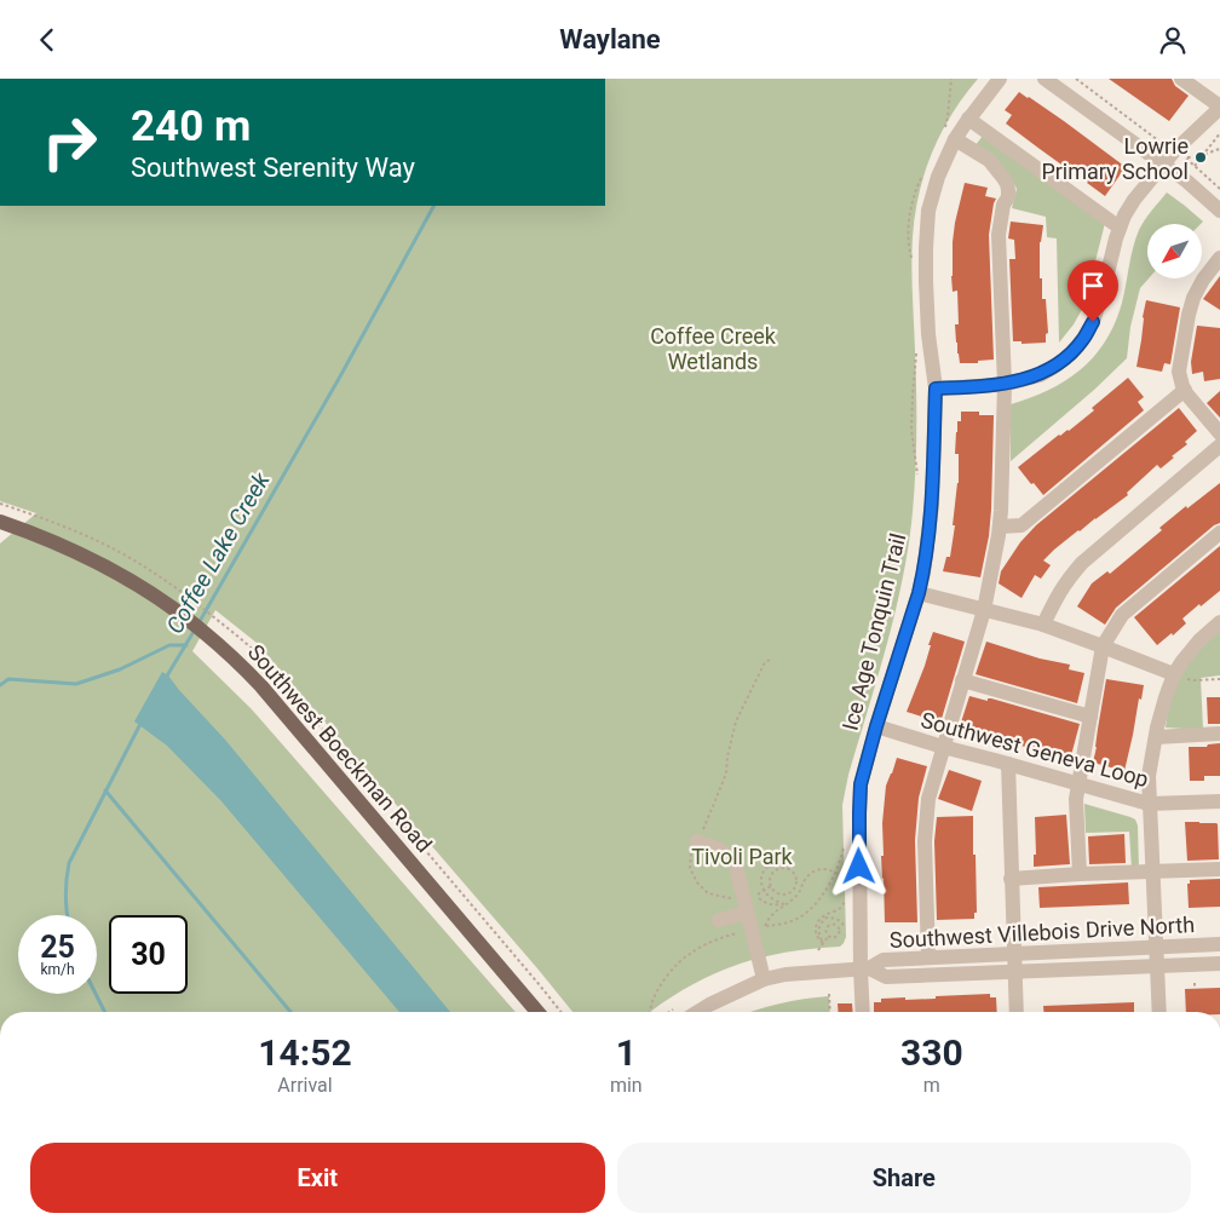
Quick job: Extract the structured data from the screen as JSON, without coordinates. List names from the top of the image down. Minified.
{"streets":{"main road":["Southwest Boeckman Road"],"street":["Southwest Geneva Loop","Southwest Villebois Drive North"]},"water":["Coffee Lake Creek"],"parks":["Coffee Creek Wetlands","Tivoli Park"],"places":["Lowrie Primary School"],"north":"bottom left","page":{"header":"Waylane","turn":["240 m","Southwest Serenity Way"],"speed":"25 km/h","limit":"30","eta":["14:52","Arrival","1","min","330","m"],"buttons":["Exit","Share"]}}
